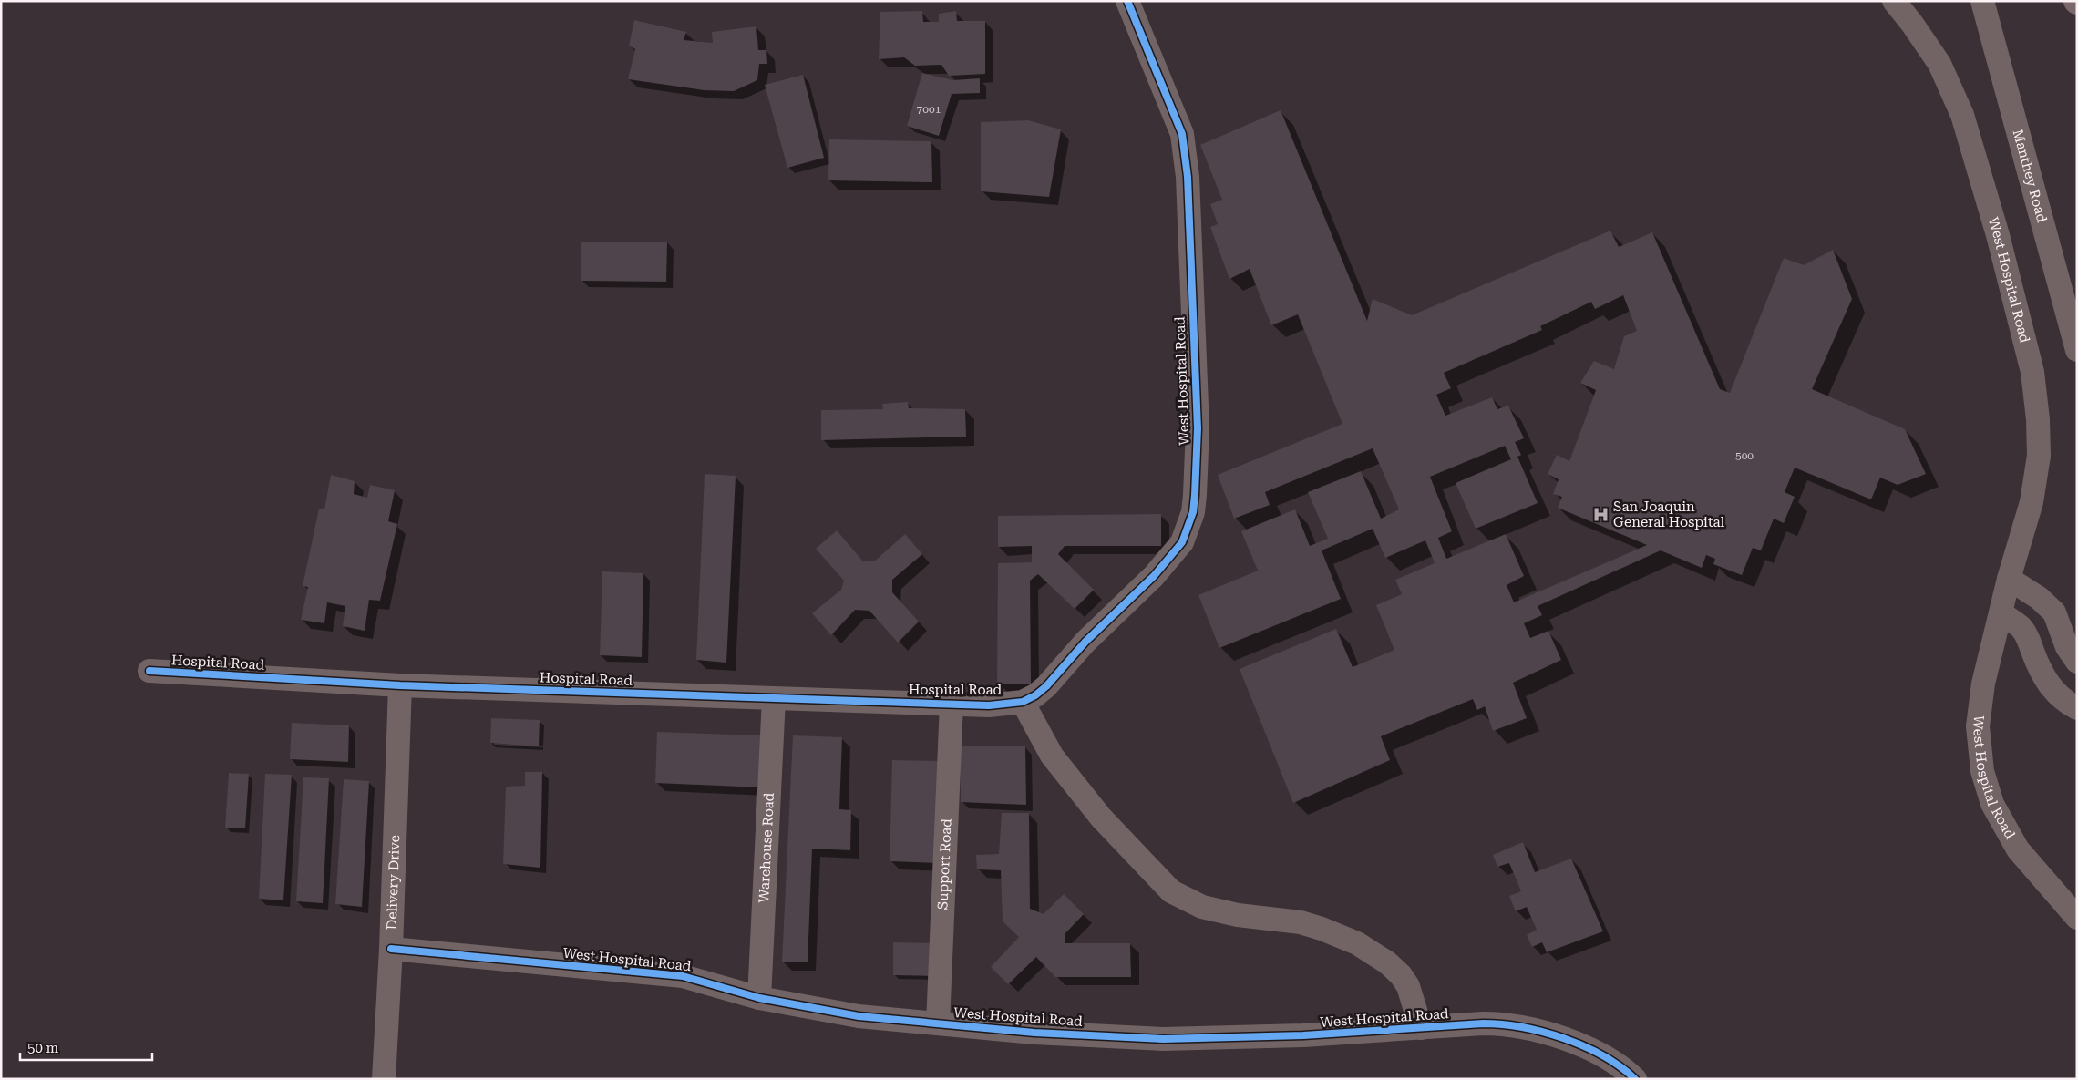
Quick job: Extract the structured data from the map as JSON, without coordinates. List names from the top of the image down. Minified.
{"streets":{"street":["Manthey Road","West Hospital Road","Hospital Road","Warehouse Road","Support Road","Delivery Drive"]},"crossings":[["West Hospital Road","Hospital Road"],["West Hospital Road","Warehouse Road"],["West Hospital Road","Support Road"],["West Hospital Road","Delivery Drive"],["Hospital Road","Warehouse Road"],["Hospital Road","Support Road"],["Hospital Road","Delivery Drive"]],"places":{"hospital":["San Joaquin General Hospital"]},"house_numbers":["7001","500"],"scale_bar":"50 m"}
